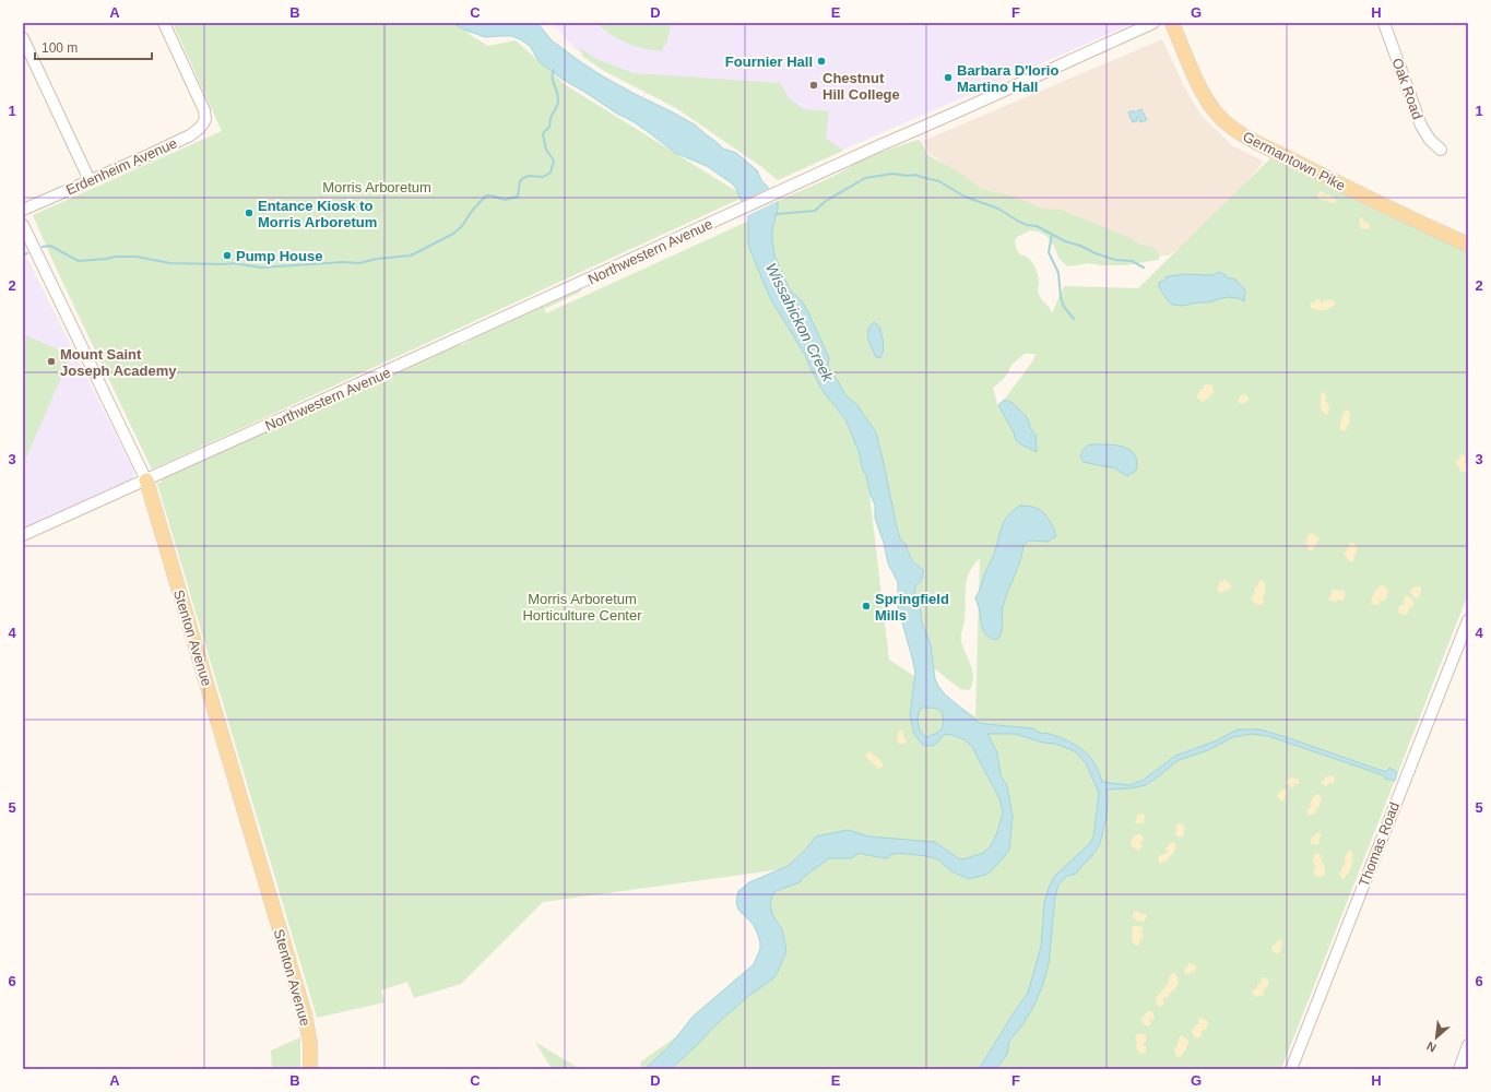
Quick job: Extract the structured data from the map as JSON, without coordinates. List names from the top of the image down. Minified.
{"streets":{"main road":["Germantown Pike","Stenton Avenue"],"street":["Oak Road","Erdenheim Avenue","Northwestern Avenue","Thomas Road"]},"crossings":[["Northwestern Avenue","Stenton Avenue"]],"water":["Wissahickon Creek"],"parks":["Morris Arboretum","Morris Arboretum Horticulture Center"],"places":["Fournier Hall","Barbara D'Iorio Martino Hall","Chestnut Hill College","Entance Kiosk to Morris Arboretum","Pump House","Mount Saint Joseph Academy","Springfield Mills"],"scale_bar":"100 m","north":"bottom left","grid":{"columns":["A","B","C","D","E","F","G","H"],"rows":["1","2","3","4","5","6"]}}
